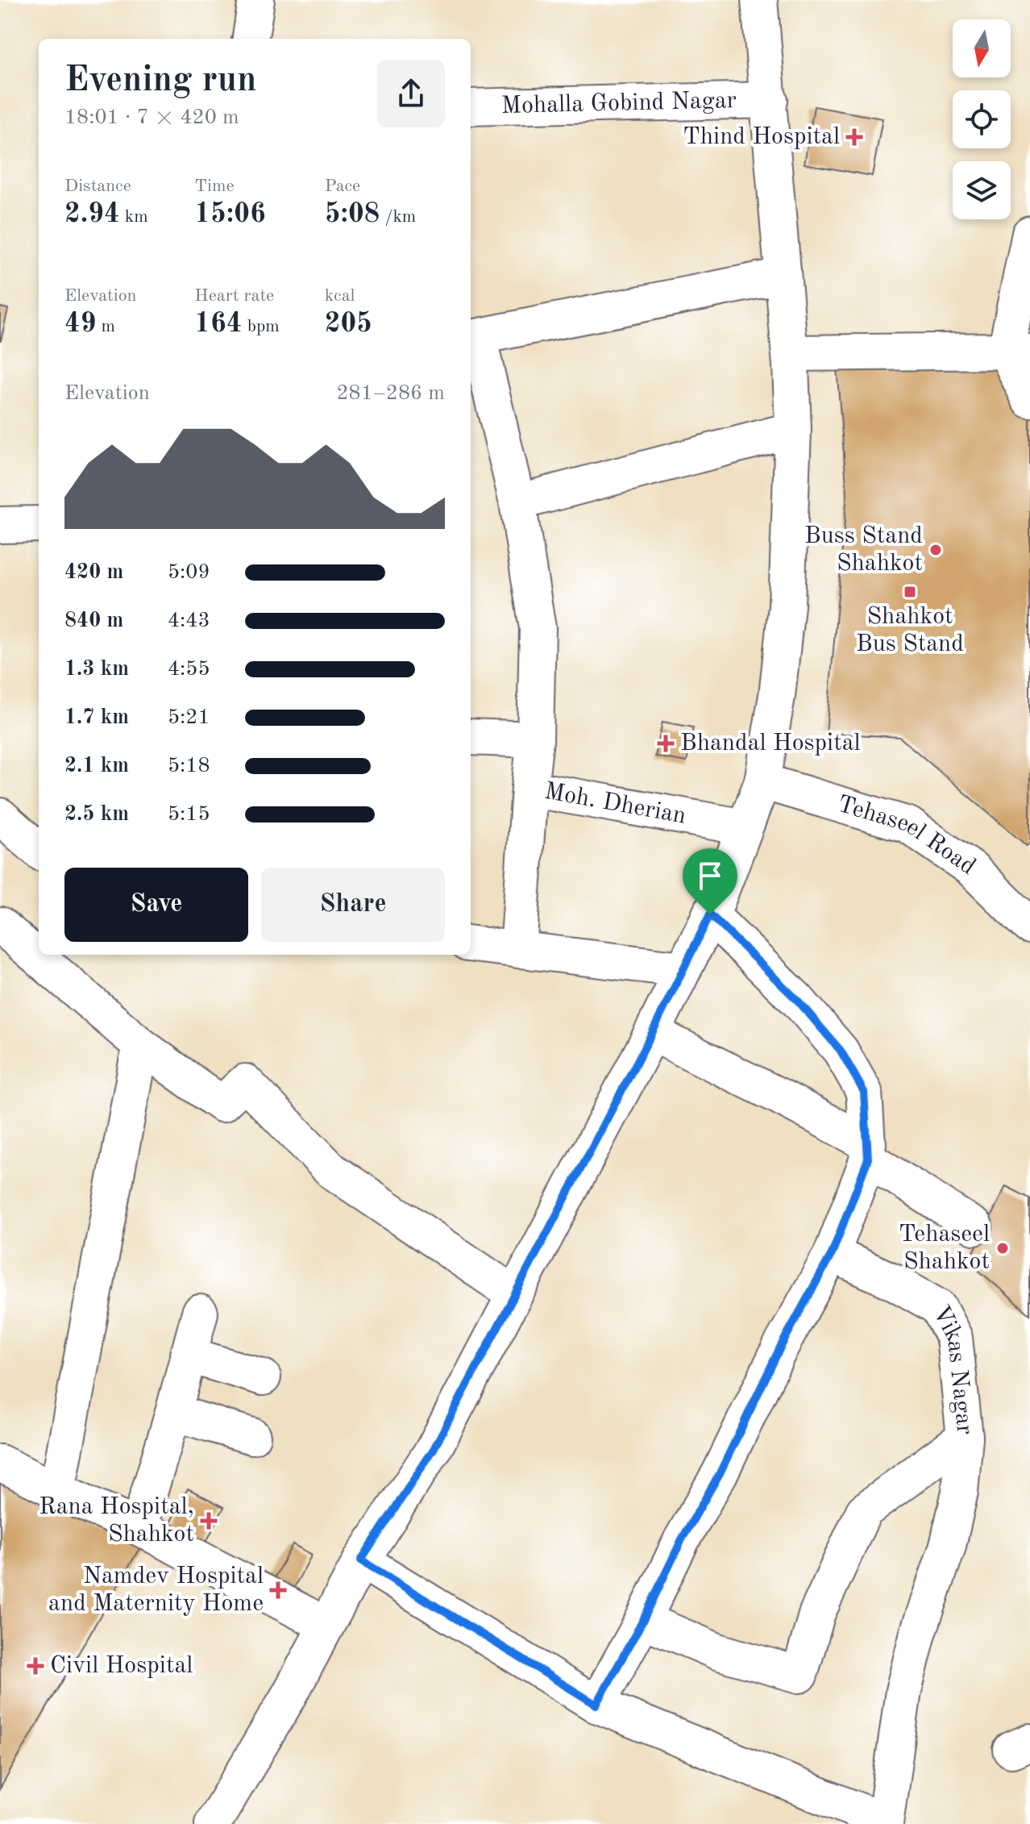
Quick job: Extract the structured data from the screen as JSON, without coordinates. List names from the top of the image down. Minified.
{"streets":{"street":["Mohalla Gobind Nagar","Moh. Dherian","Tehaseel Road","Vikas Nagar"]},"places":{"health":["Thind Hospital","Bhandal Hospital","Rana Hospital, Shahkot","Namdev Hospital and Maternity Home","Civil Hospital"],"other":["Buss Stand Shahkot","Tehaseel Shahkot"],"transit":["Shahkot Bus Stand"]},"north":"bottom","page":{"heading":["Evening run","18:01 · 7 × 420 m"],"stats":[["Distance","2.94 km"],["Time","15:06"],["Pace","5:08 /km"],["Elevation","49 m"],["Heart rate","164 bpm"],["kcal","205"]],"chart":["Elevation","281–286 m"],"list":[{"name":"420 m","note":"5:09"},{"name":"840 m","note":"4:43"},{"name":"1.3 km","note":"4:55"},{"name":"1.7 km","note":"5:21"},{"name":"2.1 km","note":"5:18"},{"name":"2.5 km","note":"5:15"}],"buttons":["Save","Share"]}}
